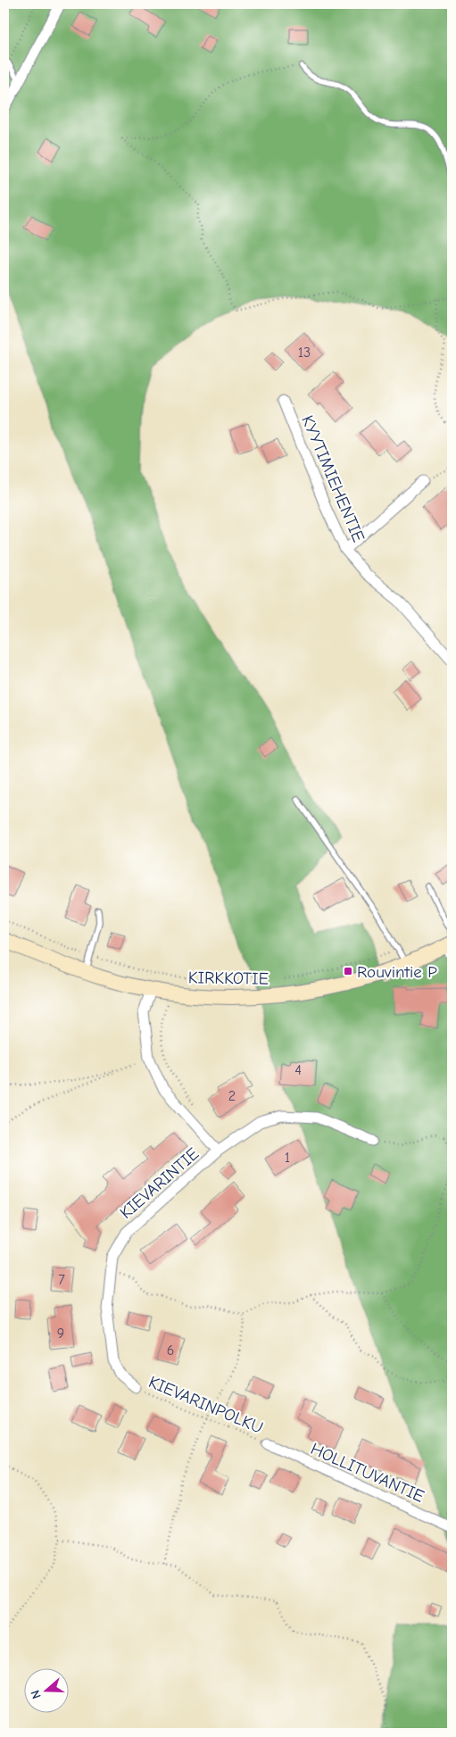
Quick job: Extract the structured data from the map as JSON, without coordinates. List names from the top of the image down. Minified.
{"streets":{"street":["KYYTIMIEHENTIE","KIRKKOTIE","KIEVARINTIE","HOLLITUVANTIE"],"path":["KIEVARINPOLKU"]},"crossings":[["KIRKKOTIE","KIEVARINTIE"],["KIEVARINTIE","KIEVARINPOLKU"],["KIEVARINPOLKU","HOLLITUVANTIE"]],"places":{"transit":["Rouvintie P"]},"house_numbers":["13","4","2","1","7","9","6"],"north":"left"}
